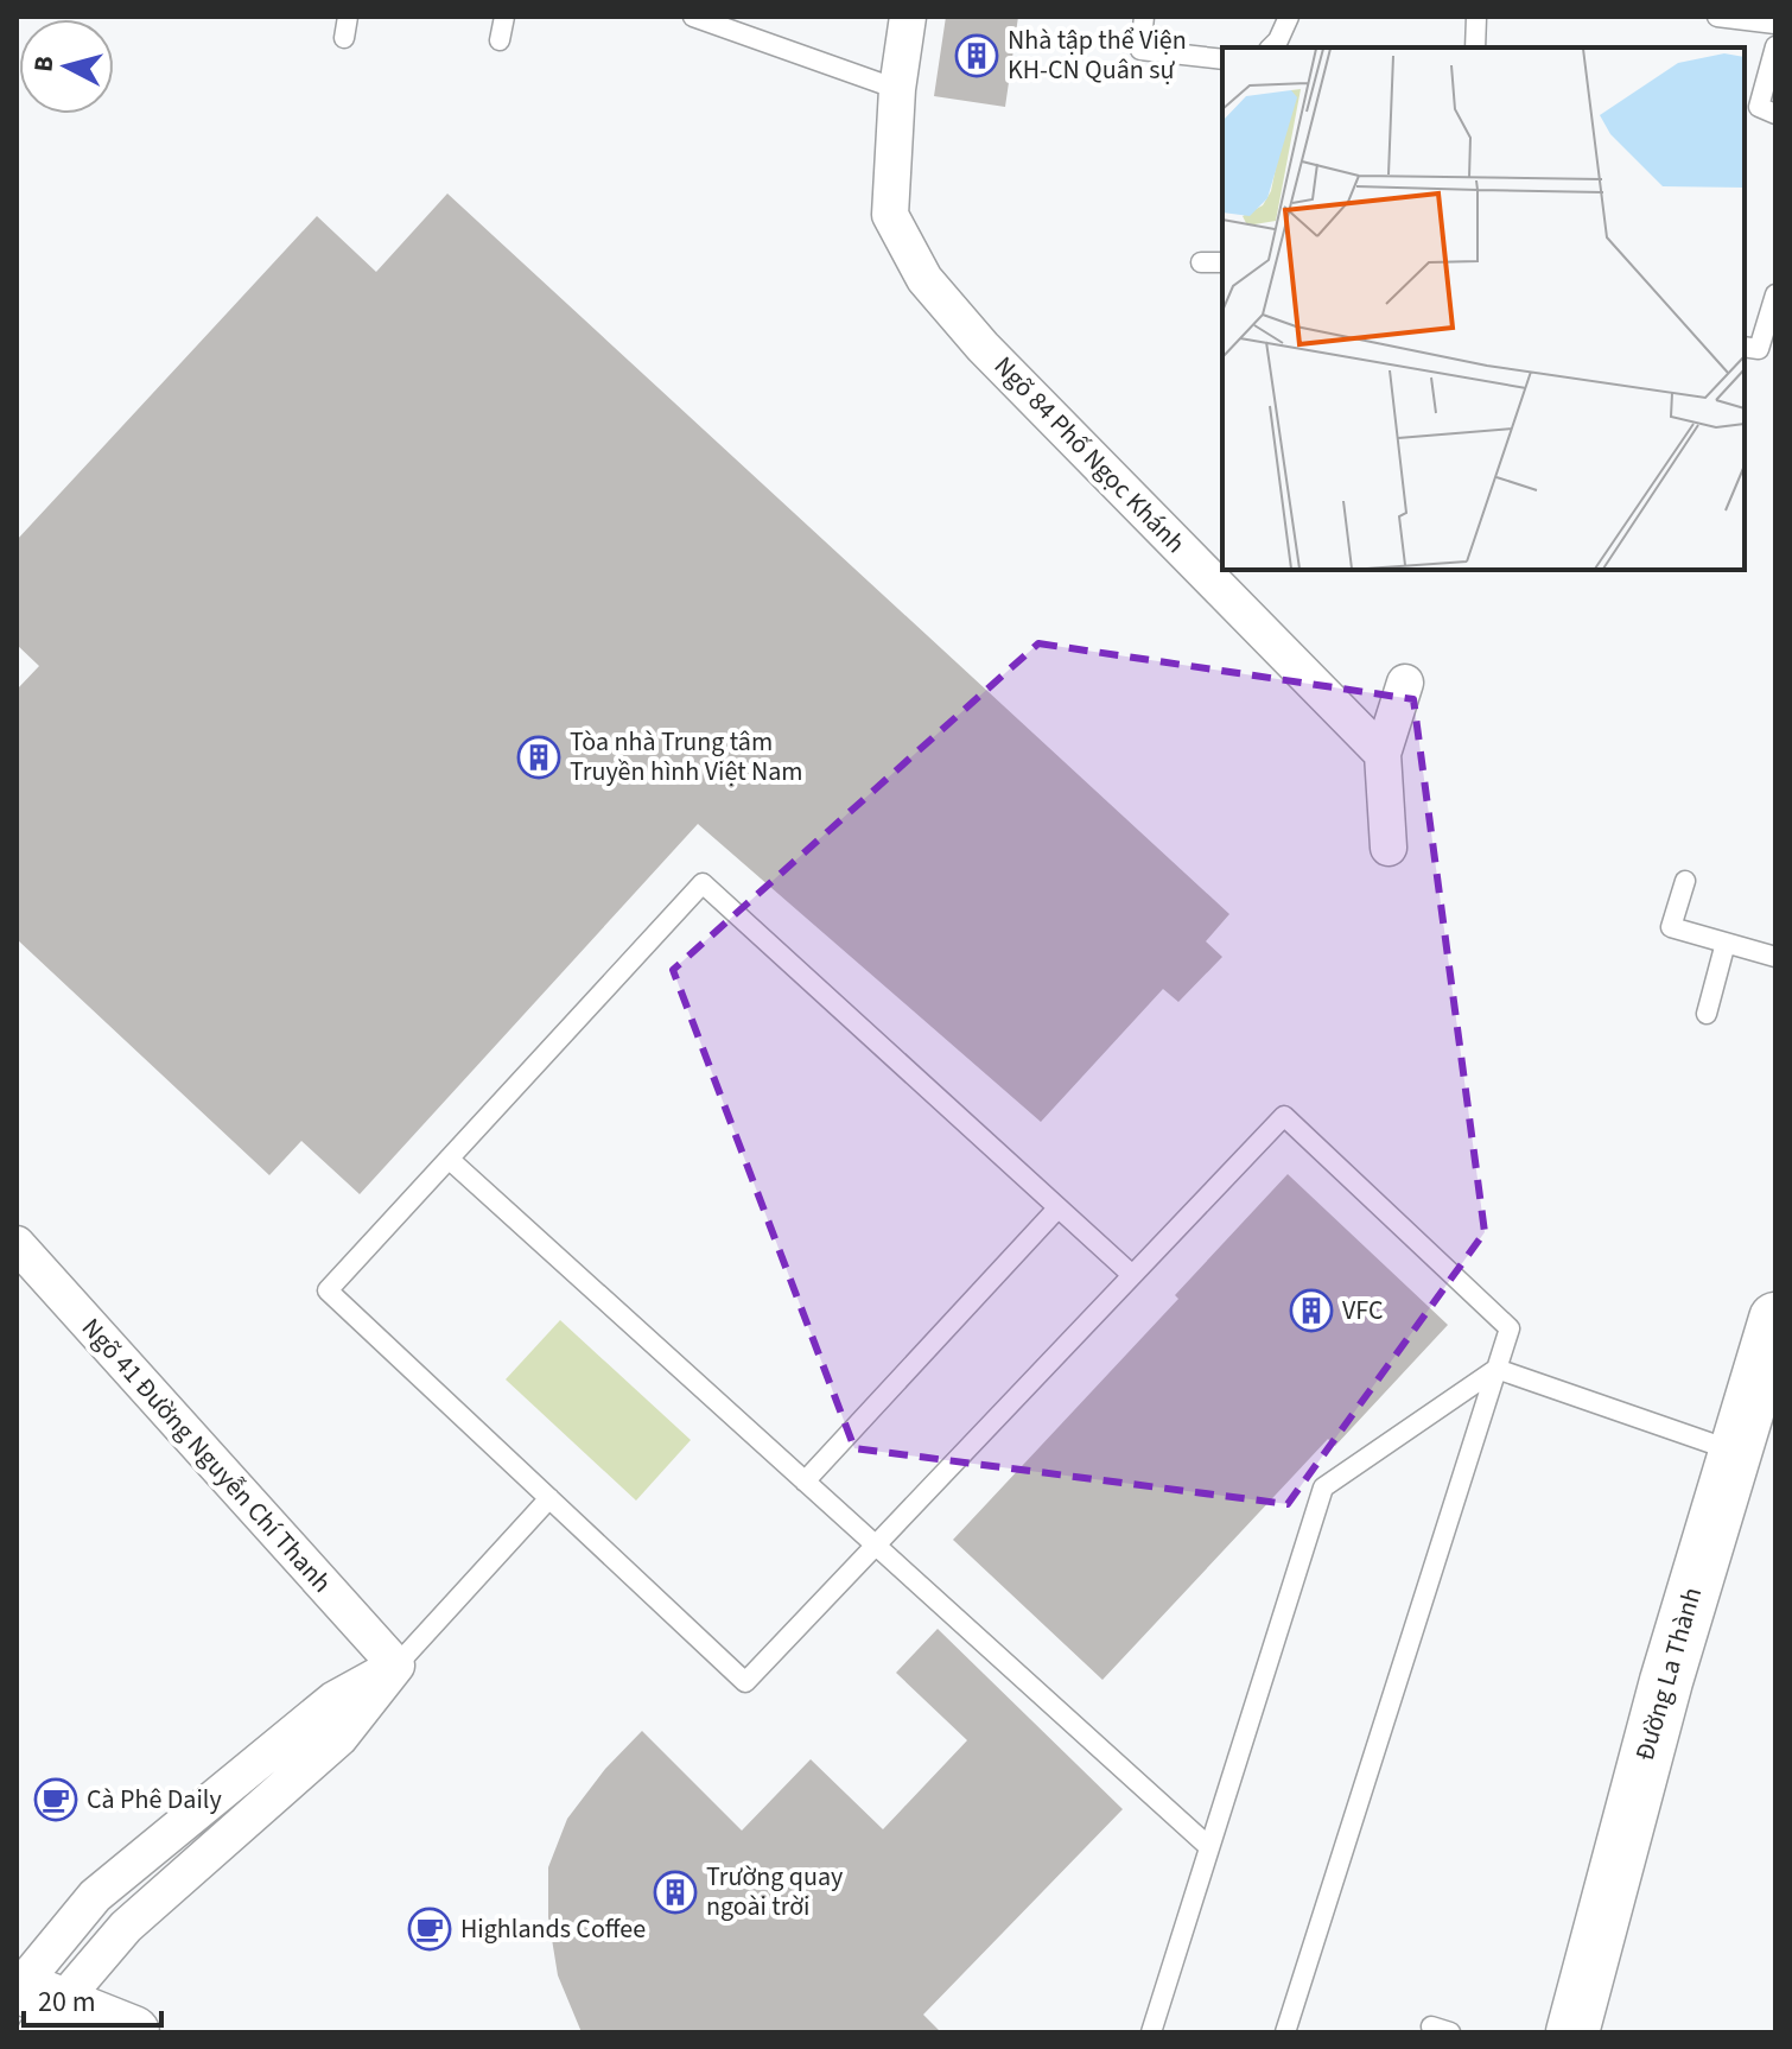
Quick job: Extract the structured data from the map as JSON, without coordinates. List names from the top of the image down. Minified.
{"streets":{"main road":["Đường La Thành"],"street":["Ngõ 84 Phố Ngọc Khánh","Ngõ 41 Đường Nguyễn Chí Thanh"]},"places":{"building":["Nhà tập thể Viện KH-CN Quân sự","Tòa nhà Trung tâm Truyền hình Việt Nam","VFC","Trường quay ngoài trời"],"cafe":["Cà Phê Daily","Highlands Coffee"]},"scale_bar":"20 m","north":"left"}
